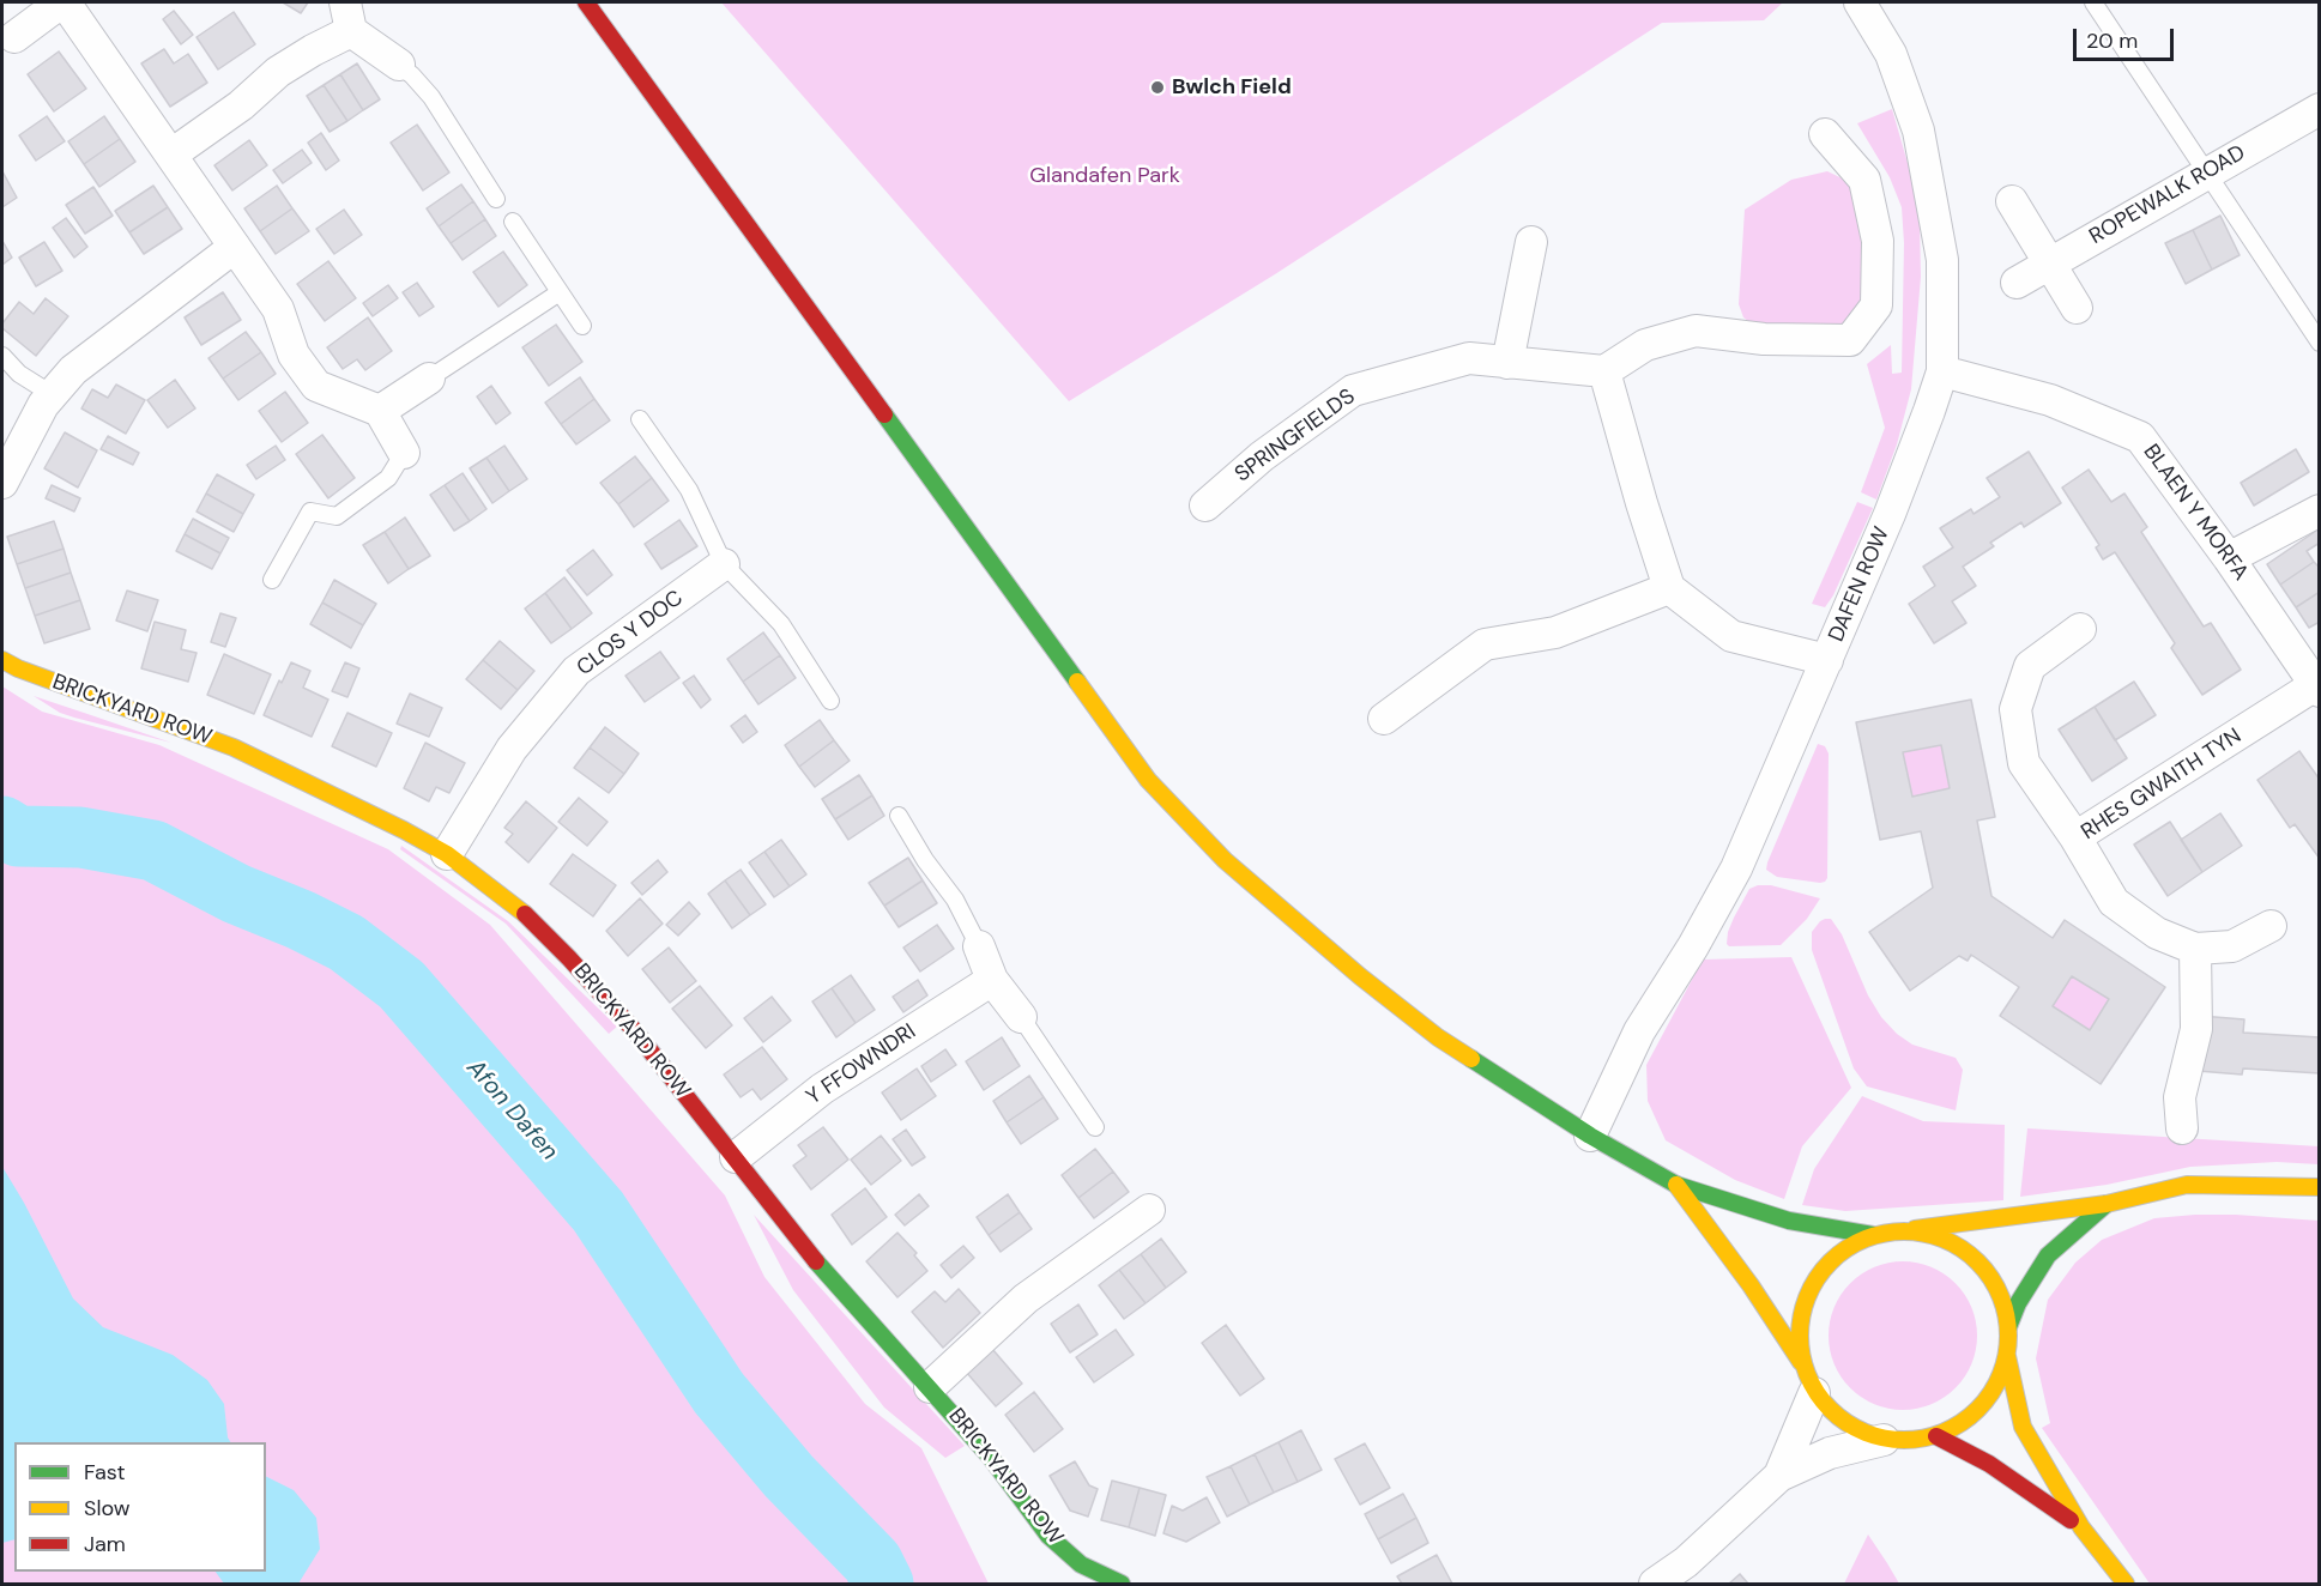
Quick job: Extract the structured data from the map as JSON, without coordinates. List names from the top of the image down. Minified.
{"streets":{"main road":["BRICKYARD ROW"],"street":["ROPEWALK ROAD","SPRINGFIELDS","BLAEN Y MORFA","DAFEN ROW","CLOS Y DOC","RHES GWAITH TYN","Y FFOWNDRI"]},"crossings":[["BLAEN Y MORFA","DAFEN ROW"],["BLAEN Y MORFA","RHES GWAITH TYN"],["CLOS Y DOC","BRICKYARD ROW"],["BRICKYARD ROW","Y FFOWNDRI"]],"water":["Afon Dafen"],"parks":["Glandafen Park"],"places":["Bwlch Field"],"legend":["Fast","Slow","Jam"],"scale_bar":"20 m"}
